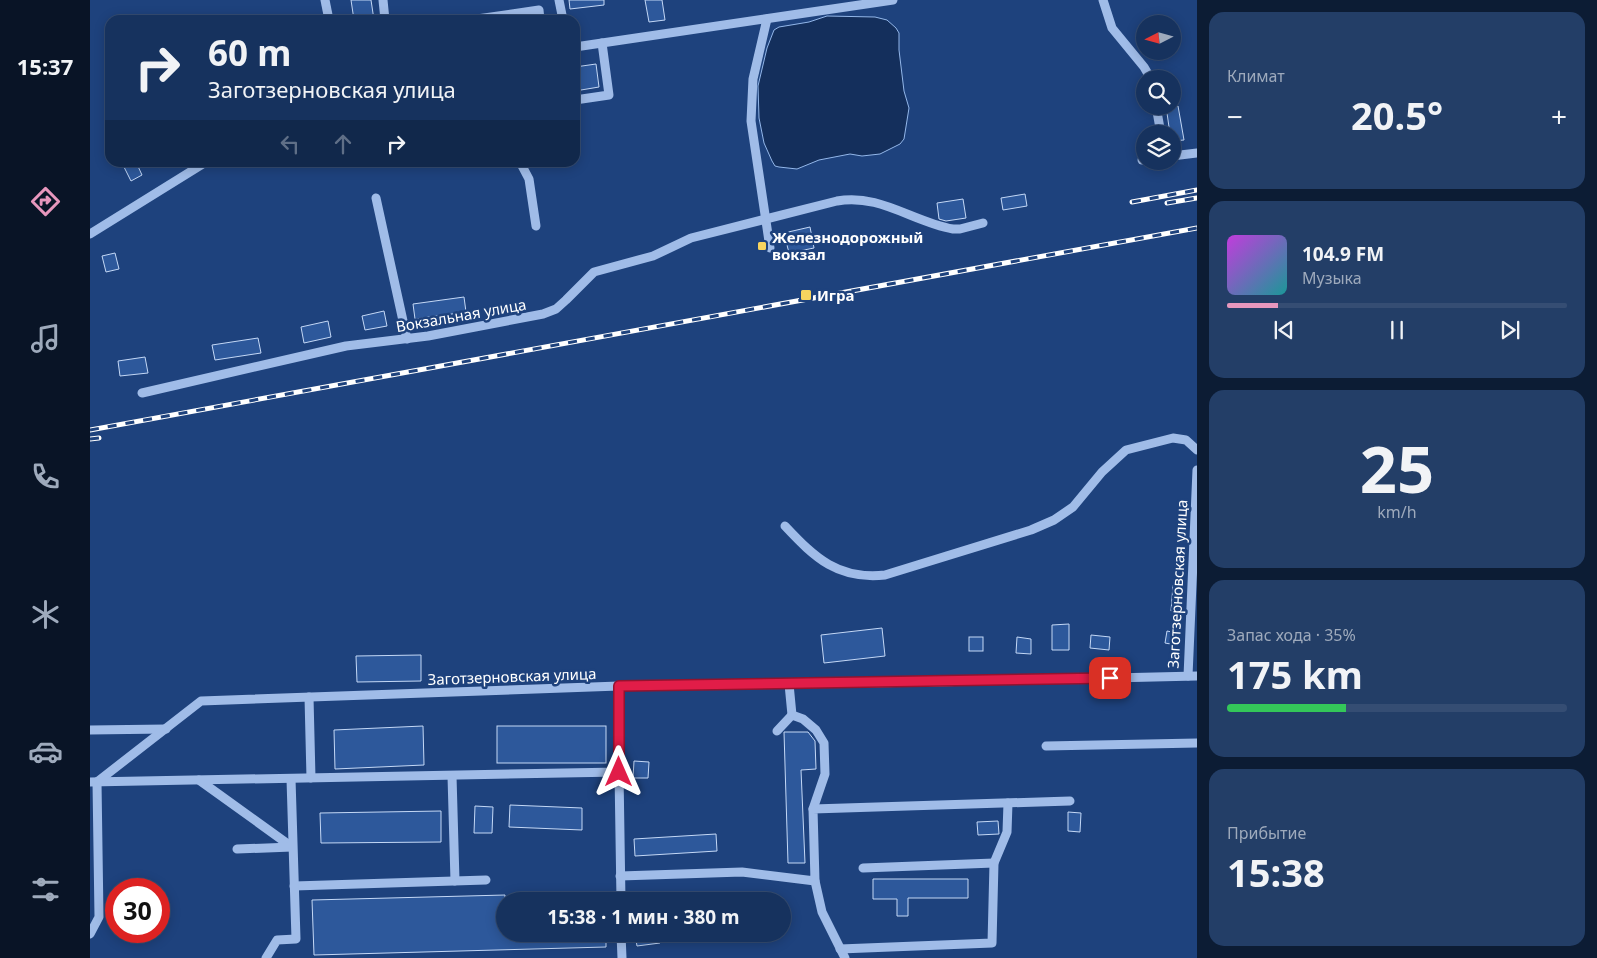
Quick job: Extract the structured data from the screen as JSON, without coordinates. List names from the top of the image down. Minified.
{"streets":{"street":["Вокзальная улица","Заготзерновская улица"]},"places":{"transit":["Железнодорожный вокзал","Игра"]},"north":"left","page":{"tabs":"15:37","tile":["Климат",["25","km/h"],["Запас хода · 35%","175 km"],["Прибытие","15:38"]],"turn":["60 m","Заготзерновская улица"],"heat":["−","20.5°","+"],"song":["104.9 FM","Музыка"],"limit":"30","trip":"15:38 · 1 мин · 380 m"}}
